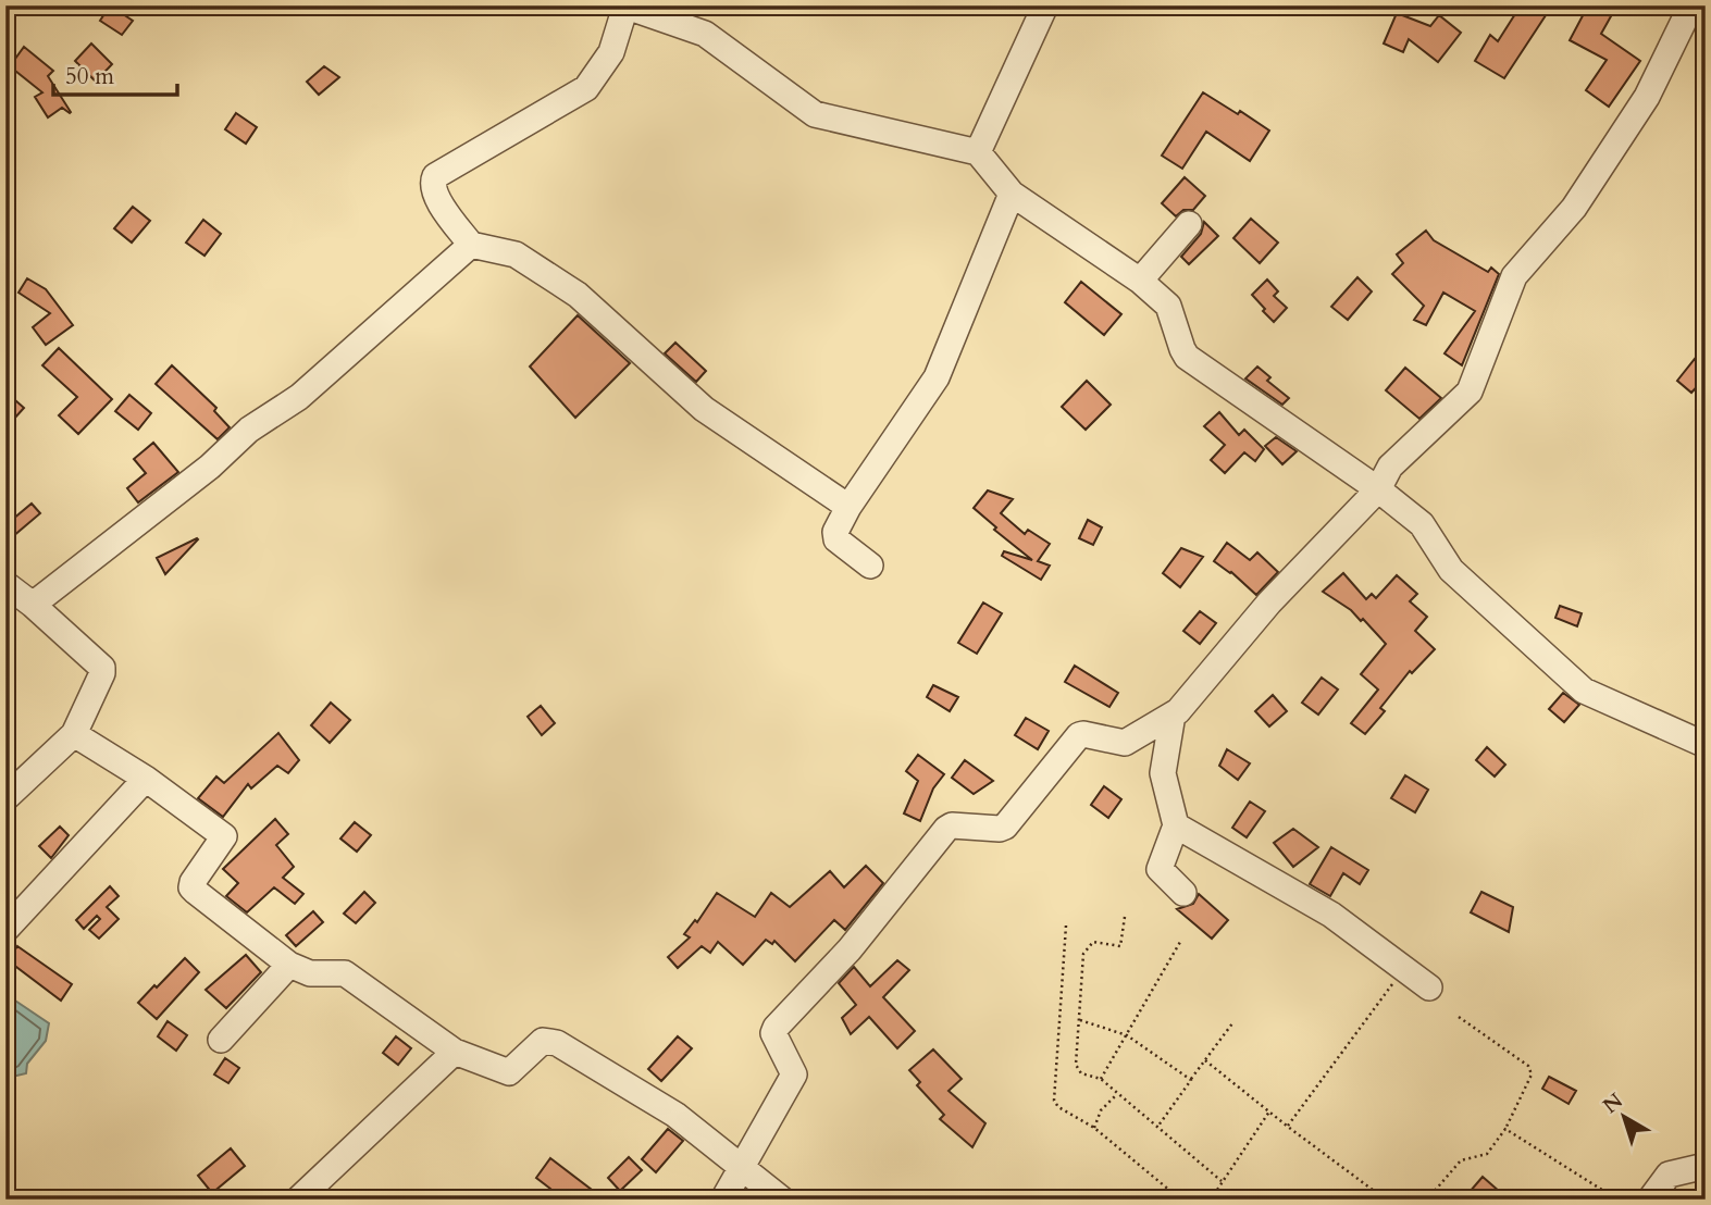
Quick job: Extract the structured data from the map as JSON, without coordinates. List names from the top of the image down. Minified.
{"scale_bar":"50 m","north":"top left"}
